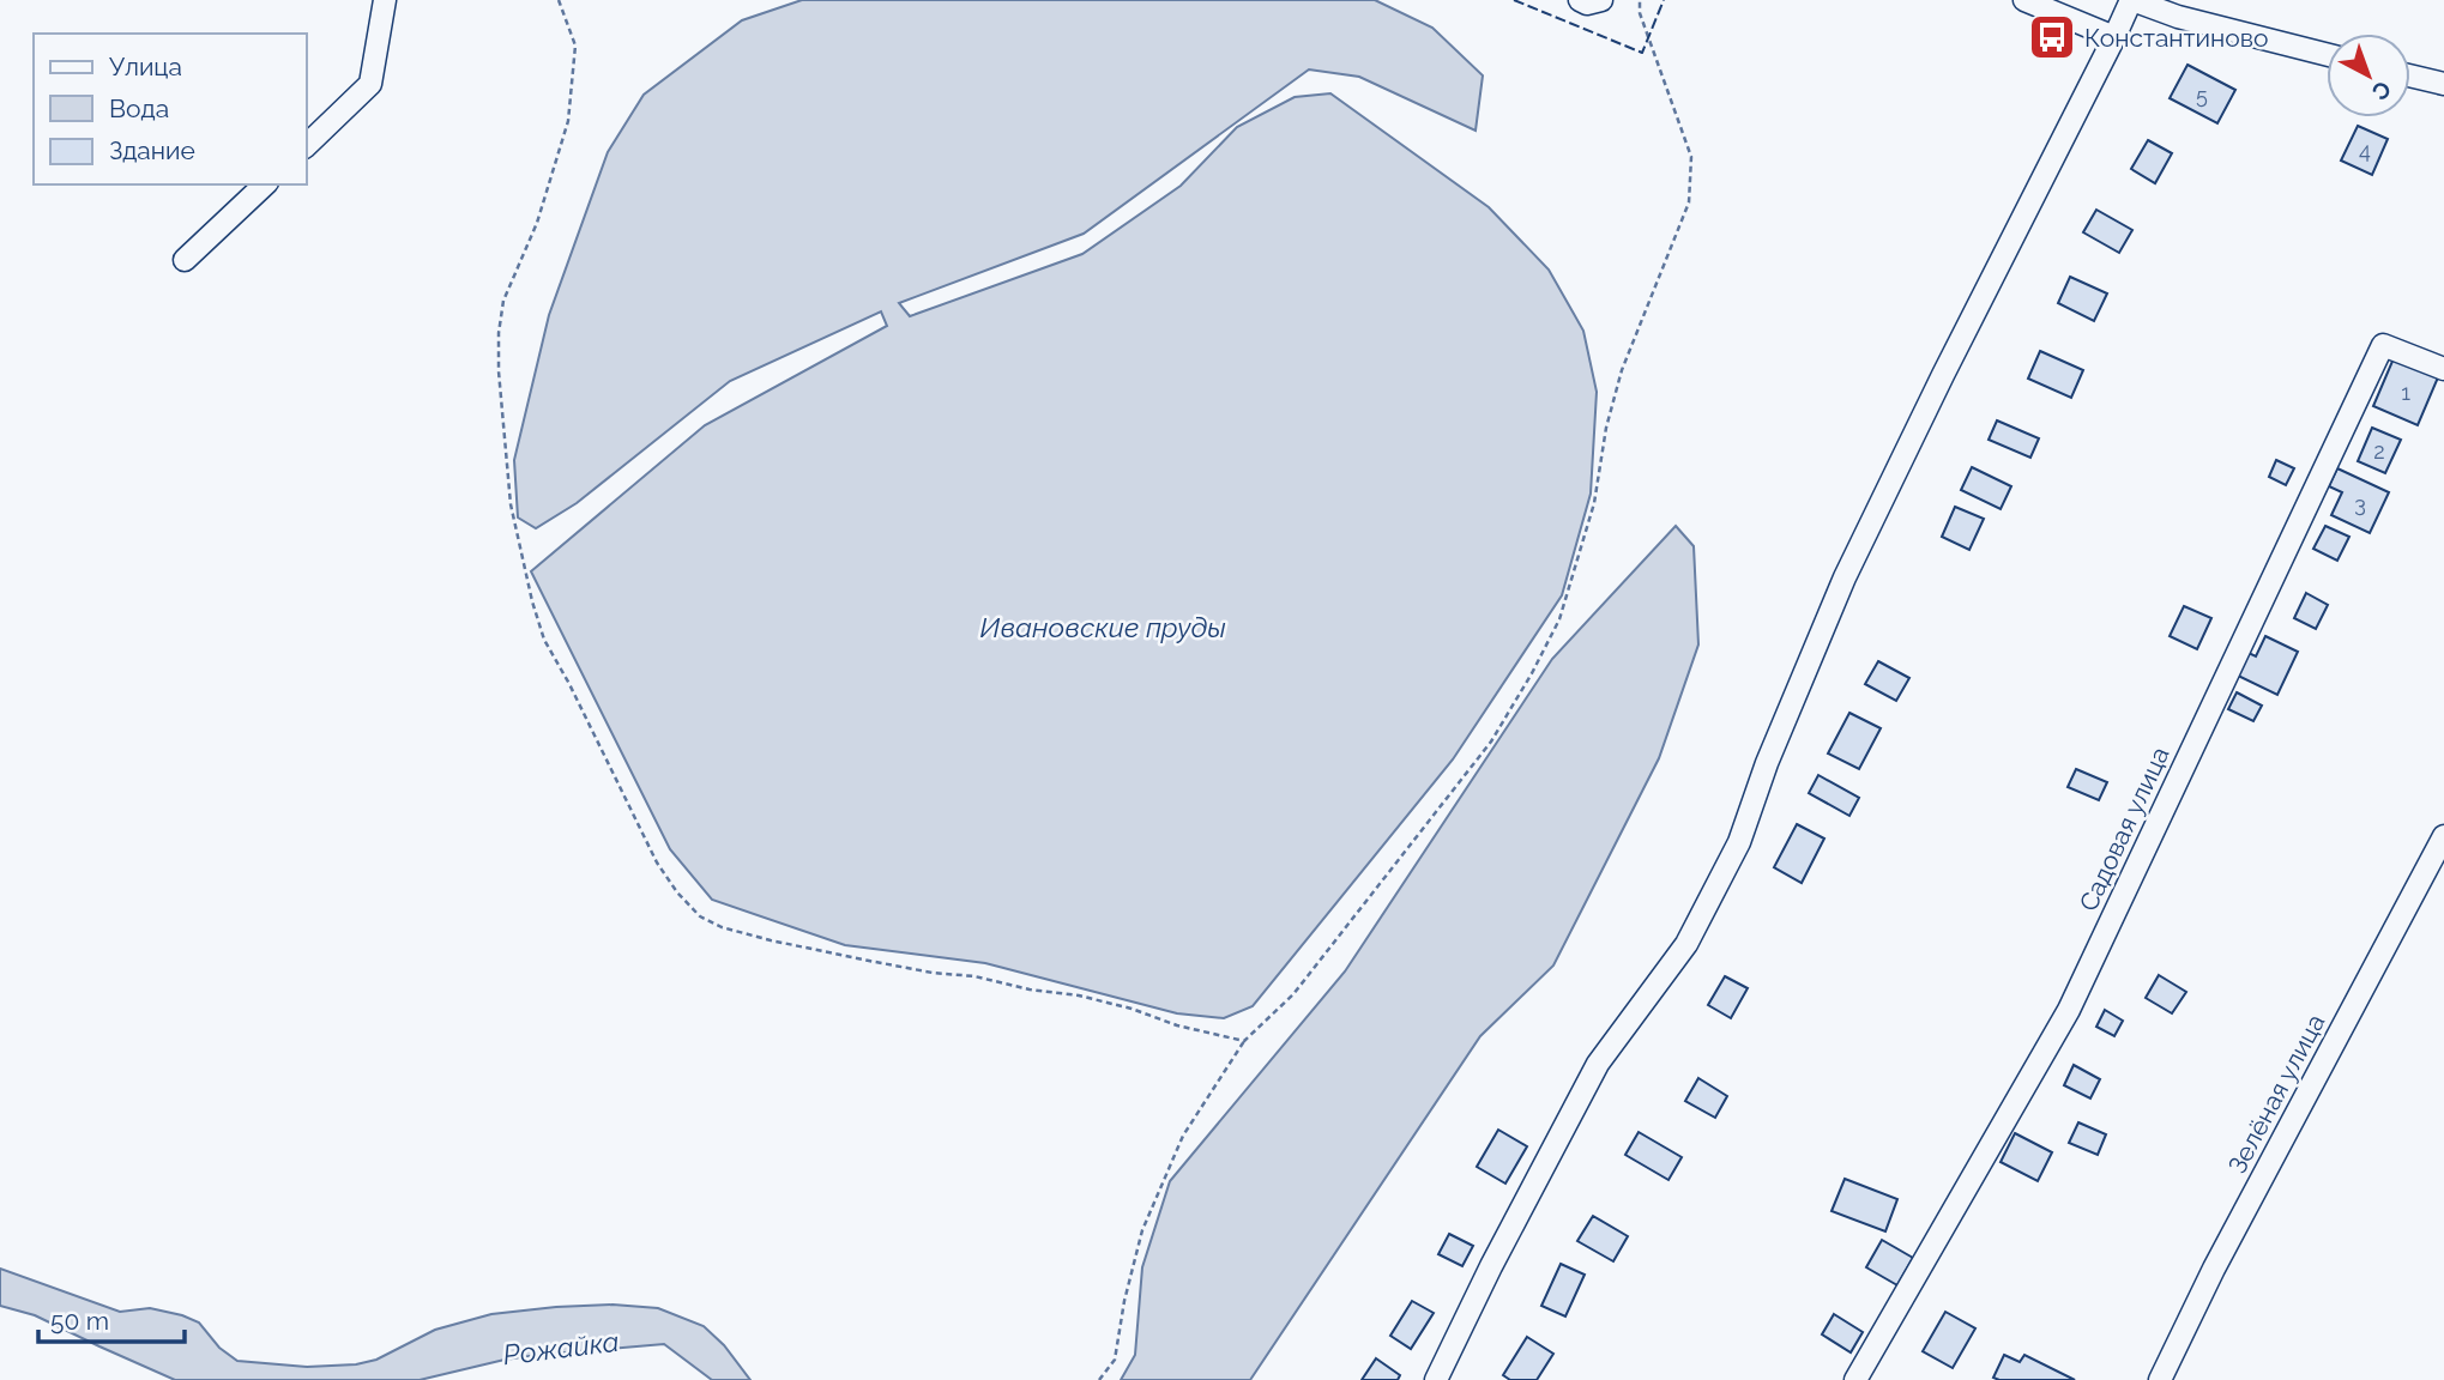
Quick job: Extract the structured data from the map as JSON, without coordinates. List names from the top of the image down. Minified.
{"streets":{"street":["Садовая улица","Зелёная улица"]},"water":["Ивановские пруды","Рожайка"],"places":{"bus stop":["Константиново"]},"house_numbers":["5","4","1","2","3"],"legend":["Улица","Вода","Здание"],"scale_bar":"50 m","north":"bottom right"}
